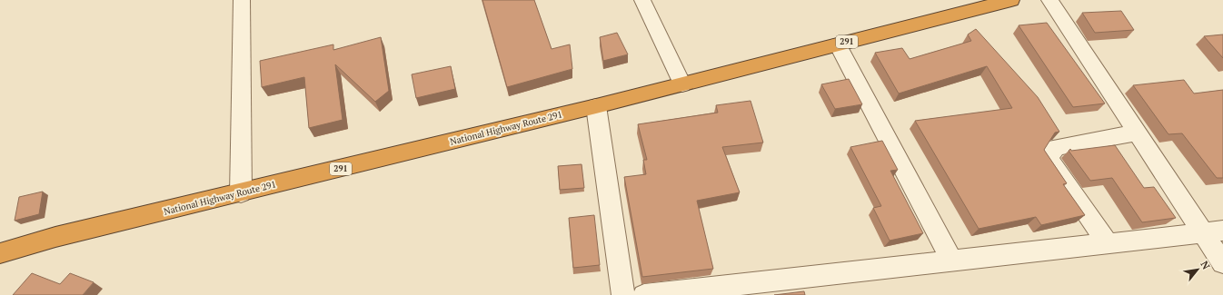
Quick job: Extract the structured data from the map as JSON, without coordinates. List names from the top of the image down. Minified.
{"streets":{"highway":["291","National Highway Route 291"]},"north":"top right"}
